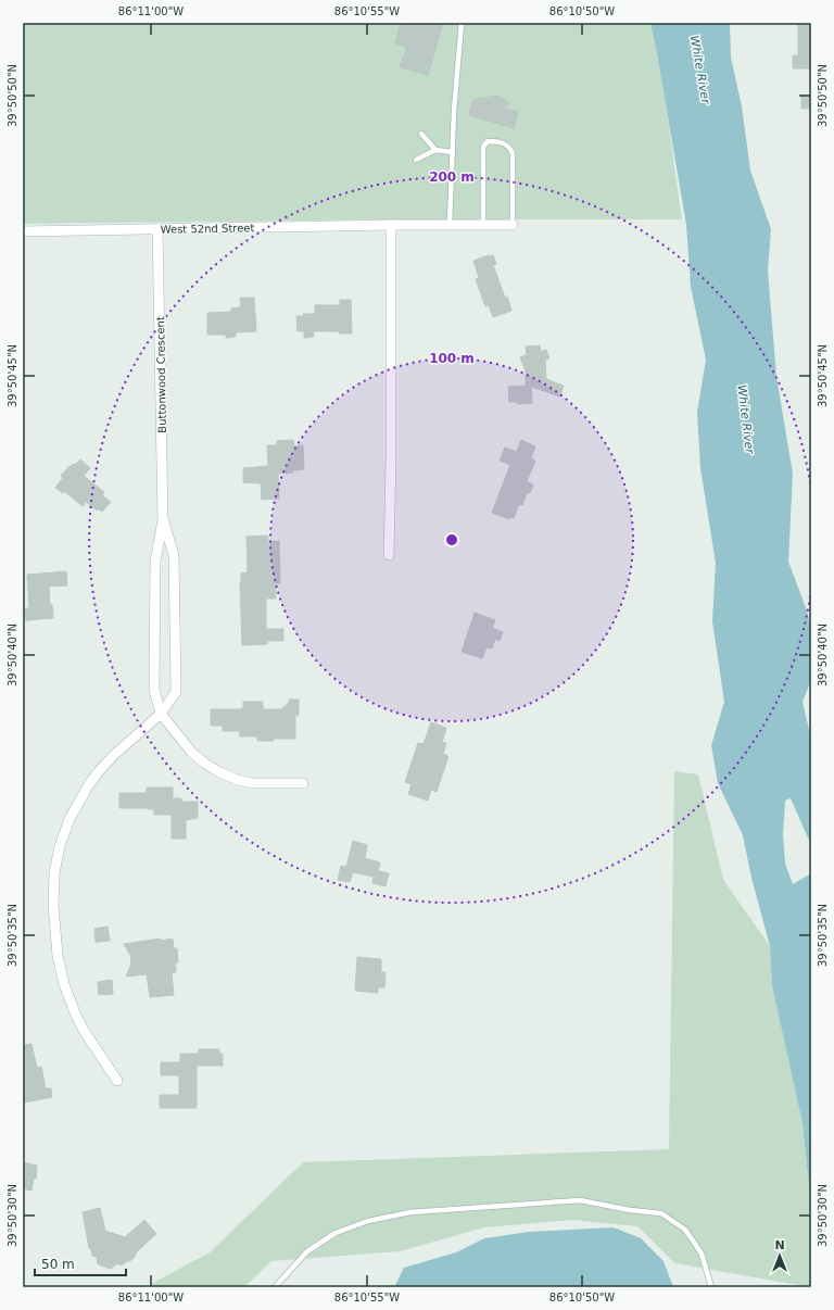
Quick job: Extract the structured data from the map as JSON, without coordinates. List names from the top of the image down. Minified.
{"streets":{"street":["West 52nd Street","Buttonwood Crescent"]},"crossings":[["West 52nd Street","Buttonwood Crescent"]],"water":["White River"],"scale_bar":"50 m","north":"top","coordinates":["86°11'00\"W","86°10'55\"W","86°10'50\"W","39°50'50\"N","39°50'45\"N","39°50'40\"N","39°50'35\"N","39°50'30\"N"],"rings":["200 m","100 m"]}
